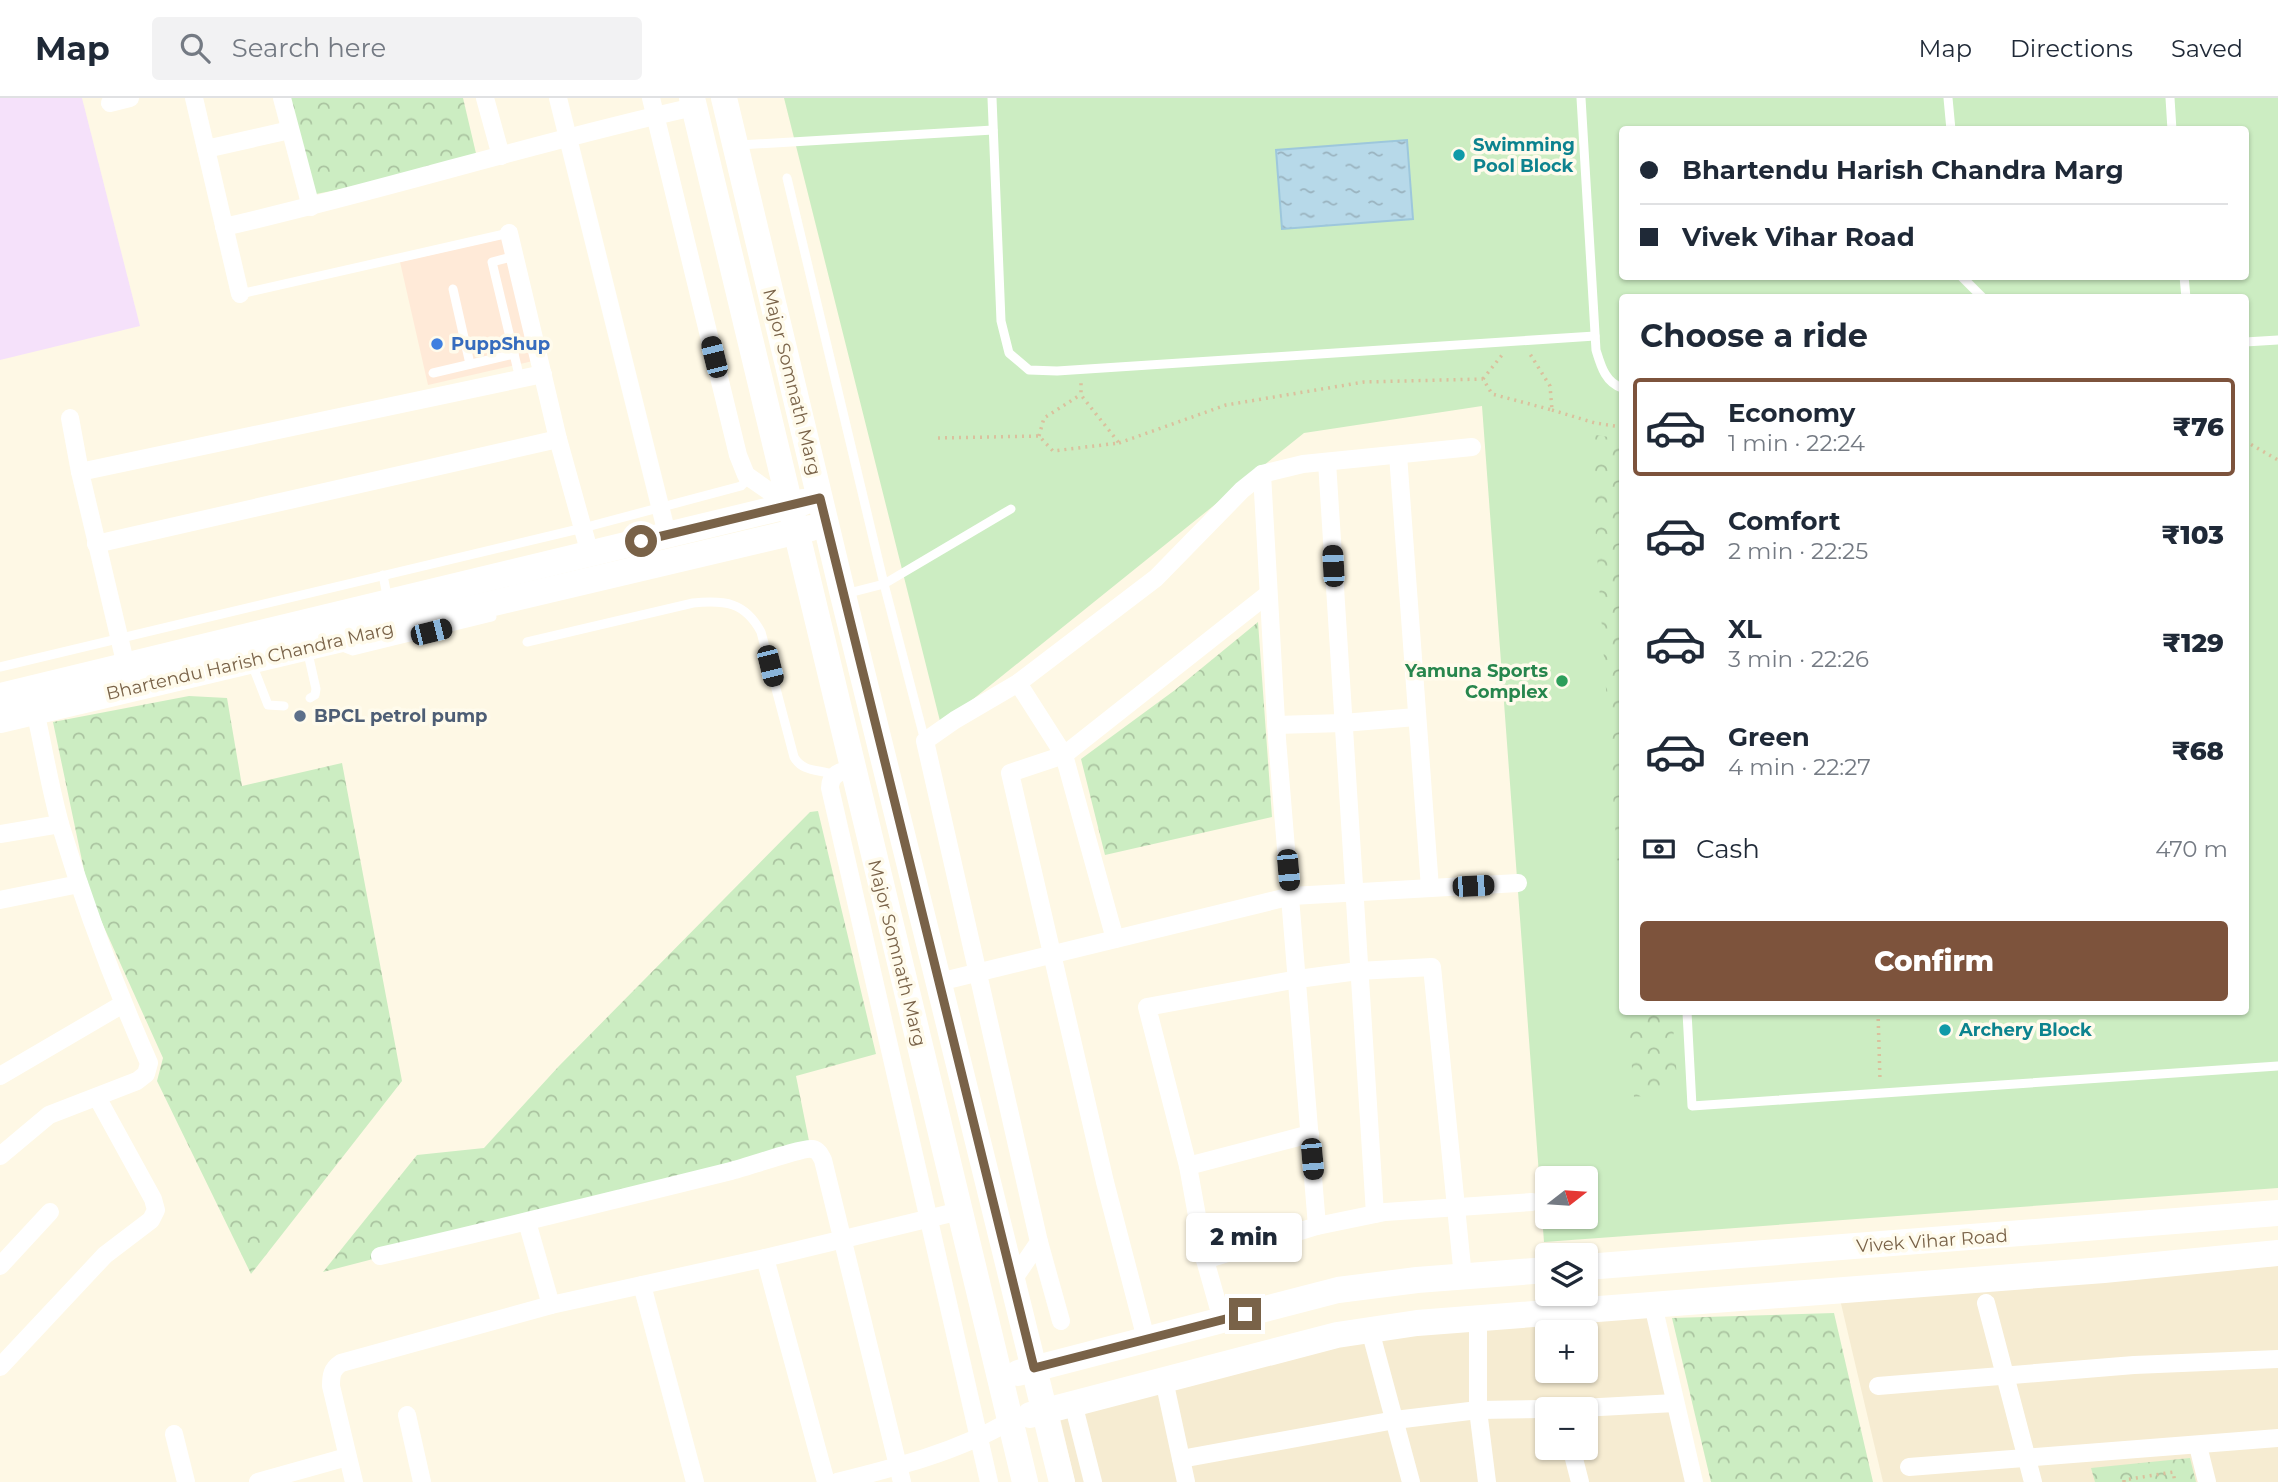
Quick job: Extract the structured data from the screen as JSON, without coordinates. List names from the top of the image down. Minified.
{"streets":{"main road":["Major Somnath Marg","Bhartendu Harish Chandra Marg","Vivek Vihar Road"]},"crossings":[["Major Somnath Marg","Bhartendu Harish Chandra Marg"]],"places":["Swimming Pool Block","PuppShup","Yamuna Sports Complex","BPCL petrol pump","Archery Block"],"north":"right","page":{"header":"Map","search":"Search here","nav":["Map","Directions","Saved"],"banner":["Bhartendu Harish Chandra Marg","Vivek Vihar Road"],"heading":"Choose a ride","list":[{"name":"Economy","note":"1 min · 22:24","value":"₹76"},{"name":"Comfort","note":"2 min · 22:25","value":"₹103"},{"name":"XL","note":"3 min · 22:26","value":"₹129"},{"name":"Green","note":"4 min · 22:27","value":"₹68"}],"pay":["Cash","470 m"],"buttons":"Confirm","map_buttons":["+","−"],"bubble":"2 min"}}
